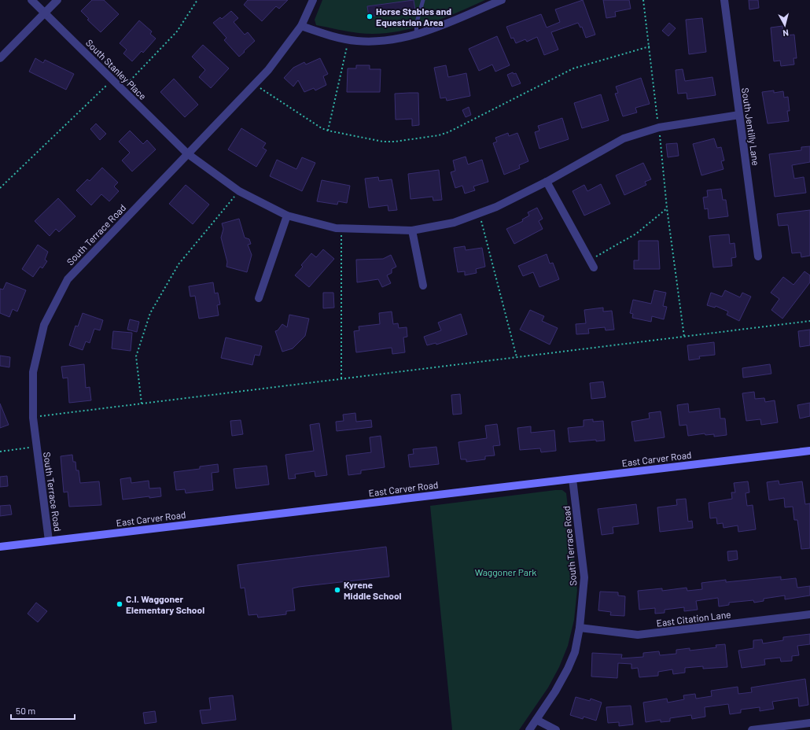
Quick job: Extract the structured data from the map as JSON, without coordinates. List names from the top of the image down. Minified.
{"streets":{"street":["South Stanley Place","South Jentilly Lane","South Terrace Road","East Carver Road","East Citation Lane"]},"crossings":[["South Stanley Place","South Jentilly Lane"],["South Stanley Place","South Terrace Road"],["South Terrace Road","East Carver Road"],["South Terrace Road","East Citation Lane"]],"parks":["Waggoner Park"],"places":["Horse Stables and Equestrian Area","Kyrene Middle School","C.I. Waggoner Elementary School"],"scale_bar":"50 m","north":"bottom"}
